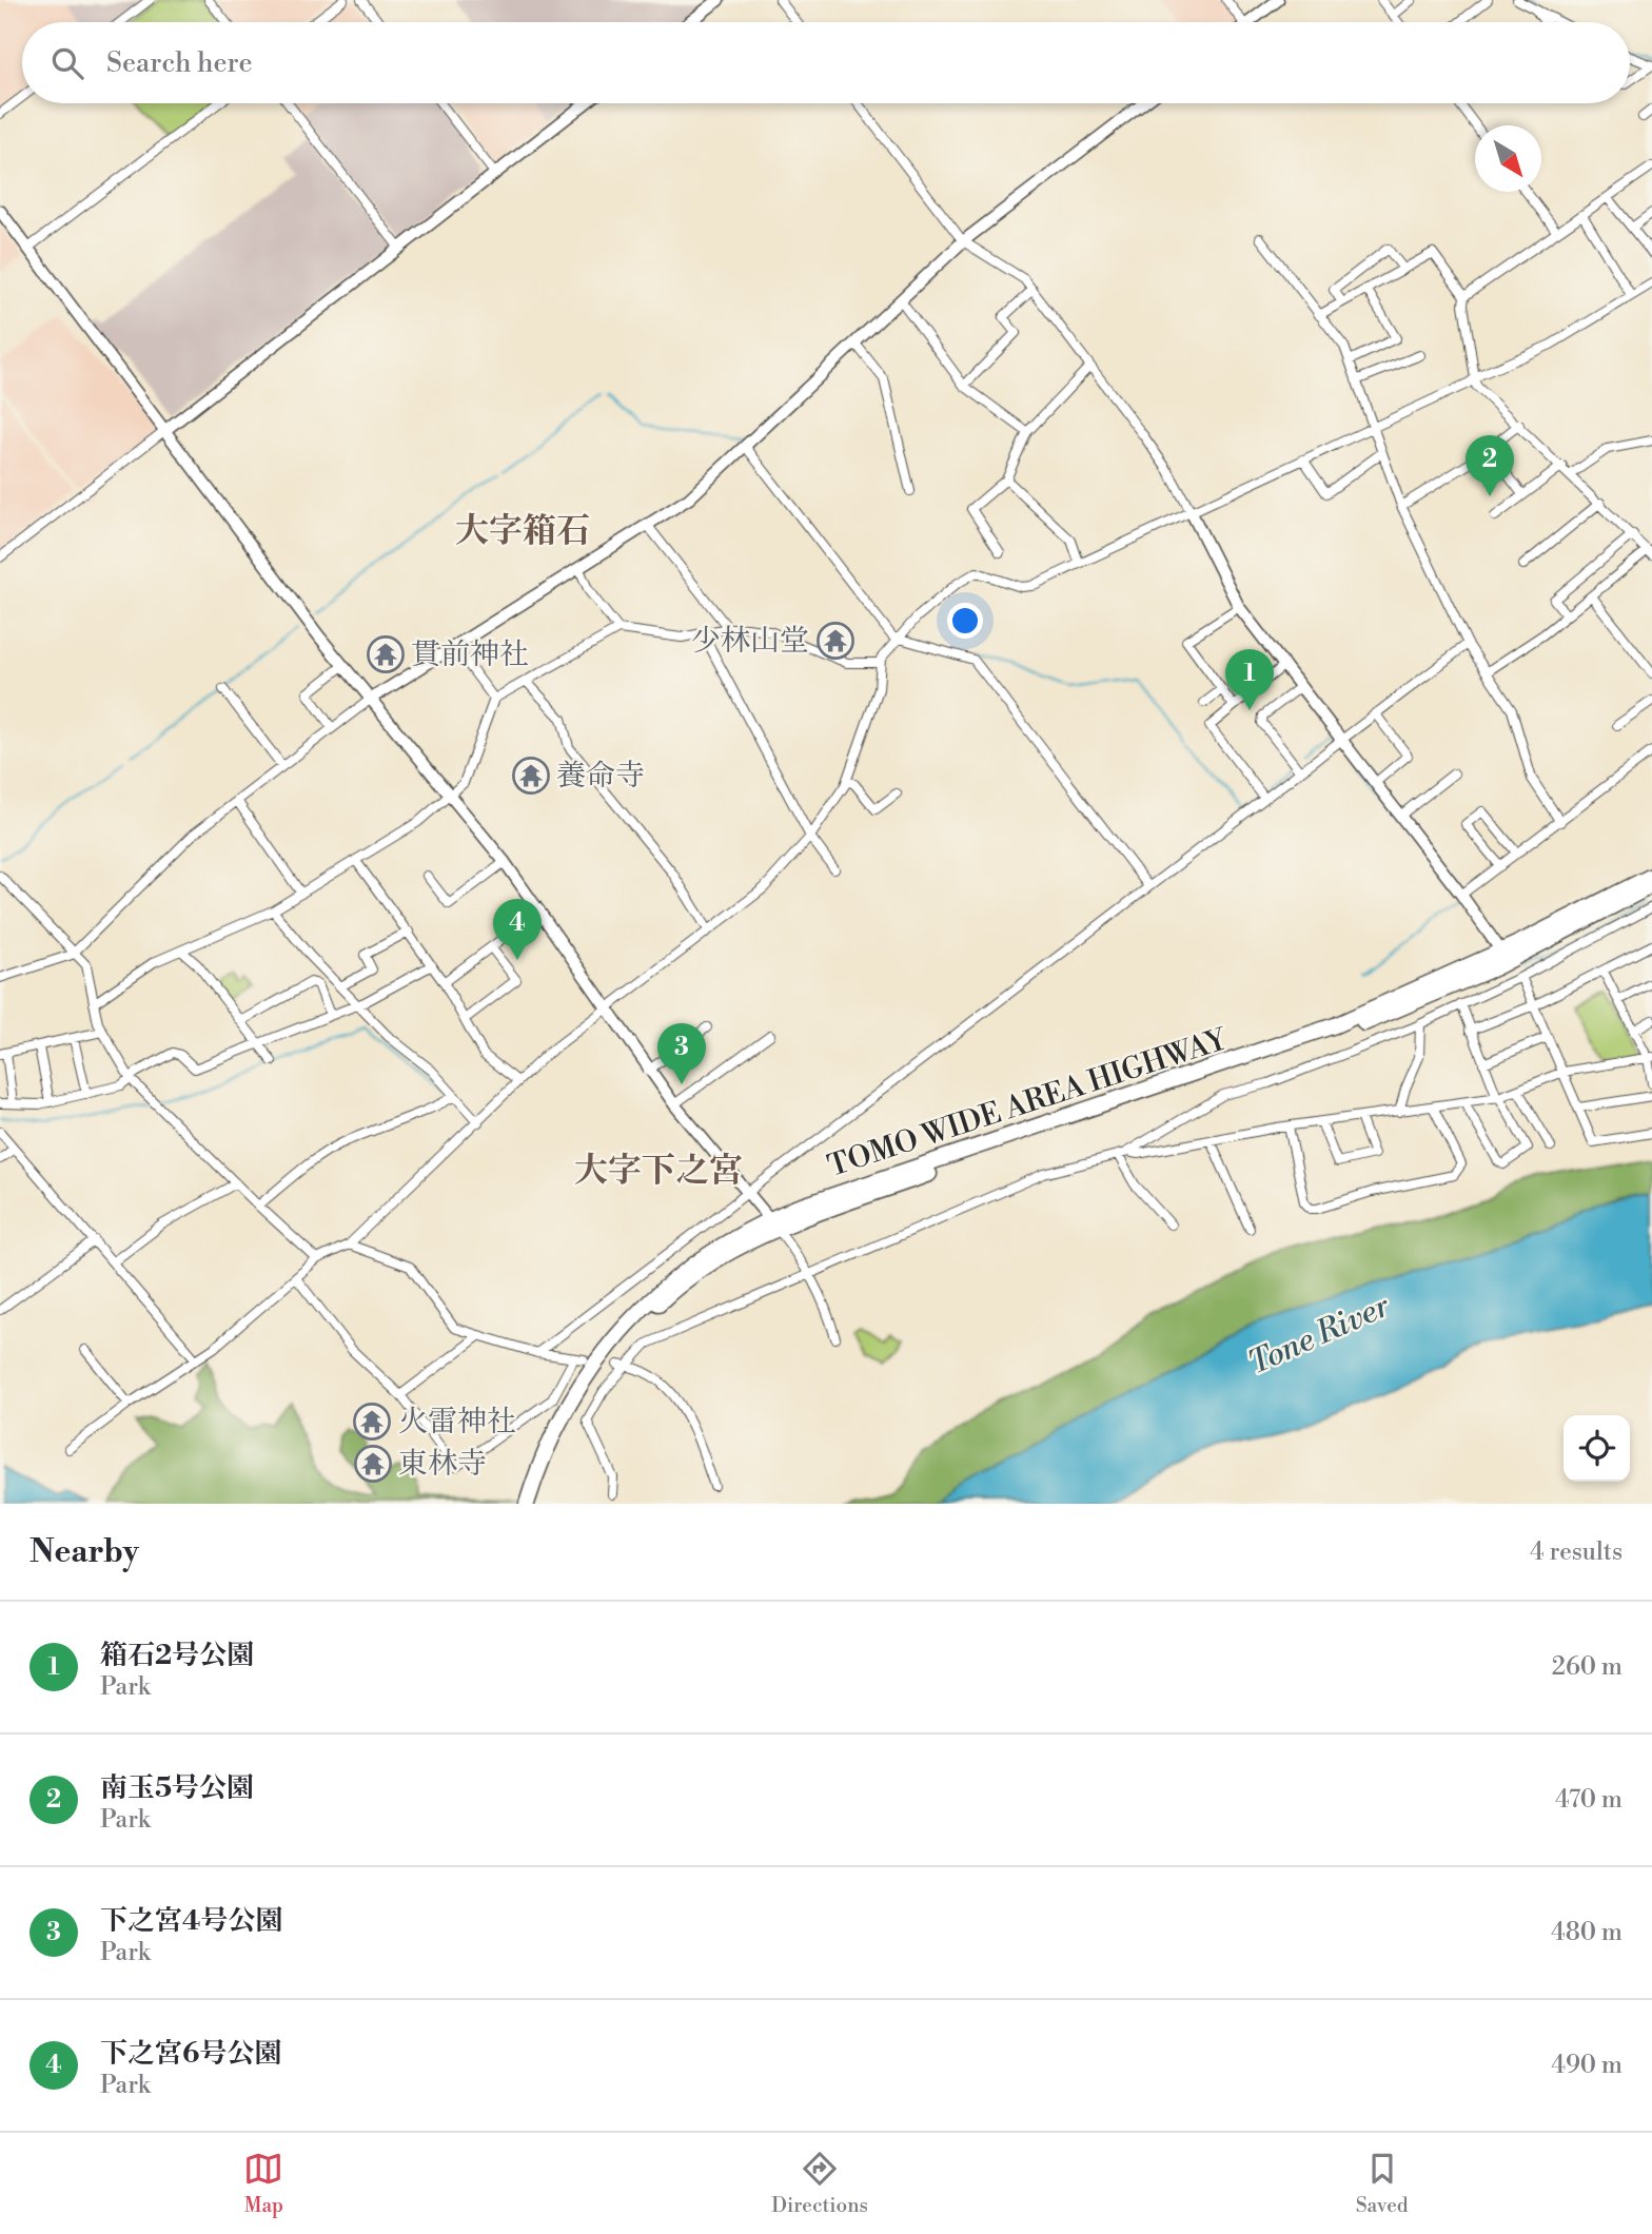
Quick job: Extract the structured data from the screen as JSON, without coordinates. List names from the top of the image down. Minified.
{"streets":{"highway":["TOMO WIDE AREA HIGHWAY"]},"districts":["大字箱石","大字下之宮"],"water":["Tone River"],"places":{"temple":["少林山堂","貫前神社","養命寺","火雷神社","東林寺"]},"north":"bottom right","page":{"search":"Search here","pins":["2","1","4","3"],"heading":["Nearby","4 results"],"list":[{"mark":"1","name":"箱石2号公園","note":"Park","value":"260 m"},{"mark":"2","name":"南玉5号公園","note":"Park","value":"470 m"},{"mark":"3","name":"下之宮4号公園","note":"Park","value":"480 m"},{"mark":"4","name":"下之宮6号公園","note":"Park","value":"490 m"}],"nav":["Map","Directions","Saved"]}}
